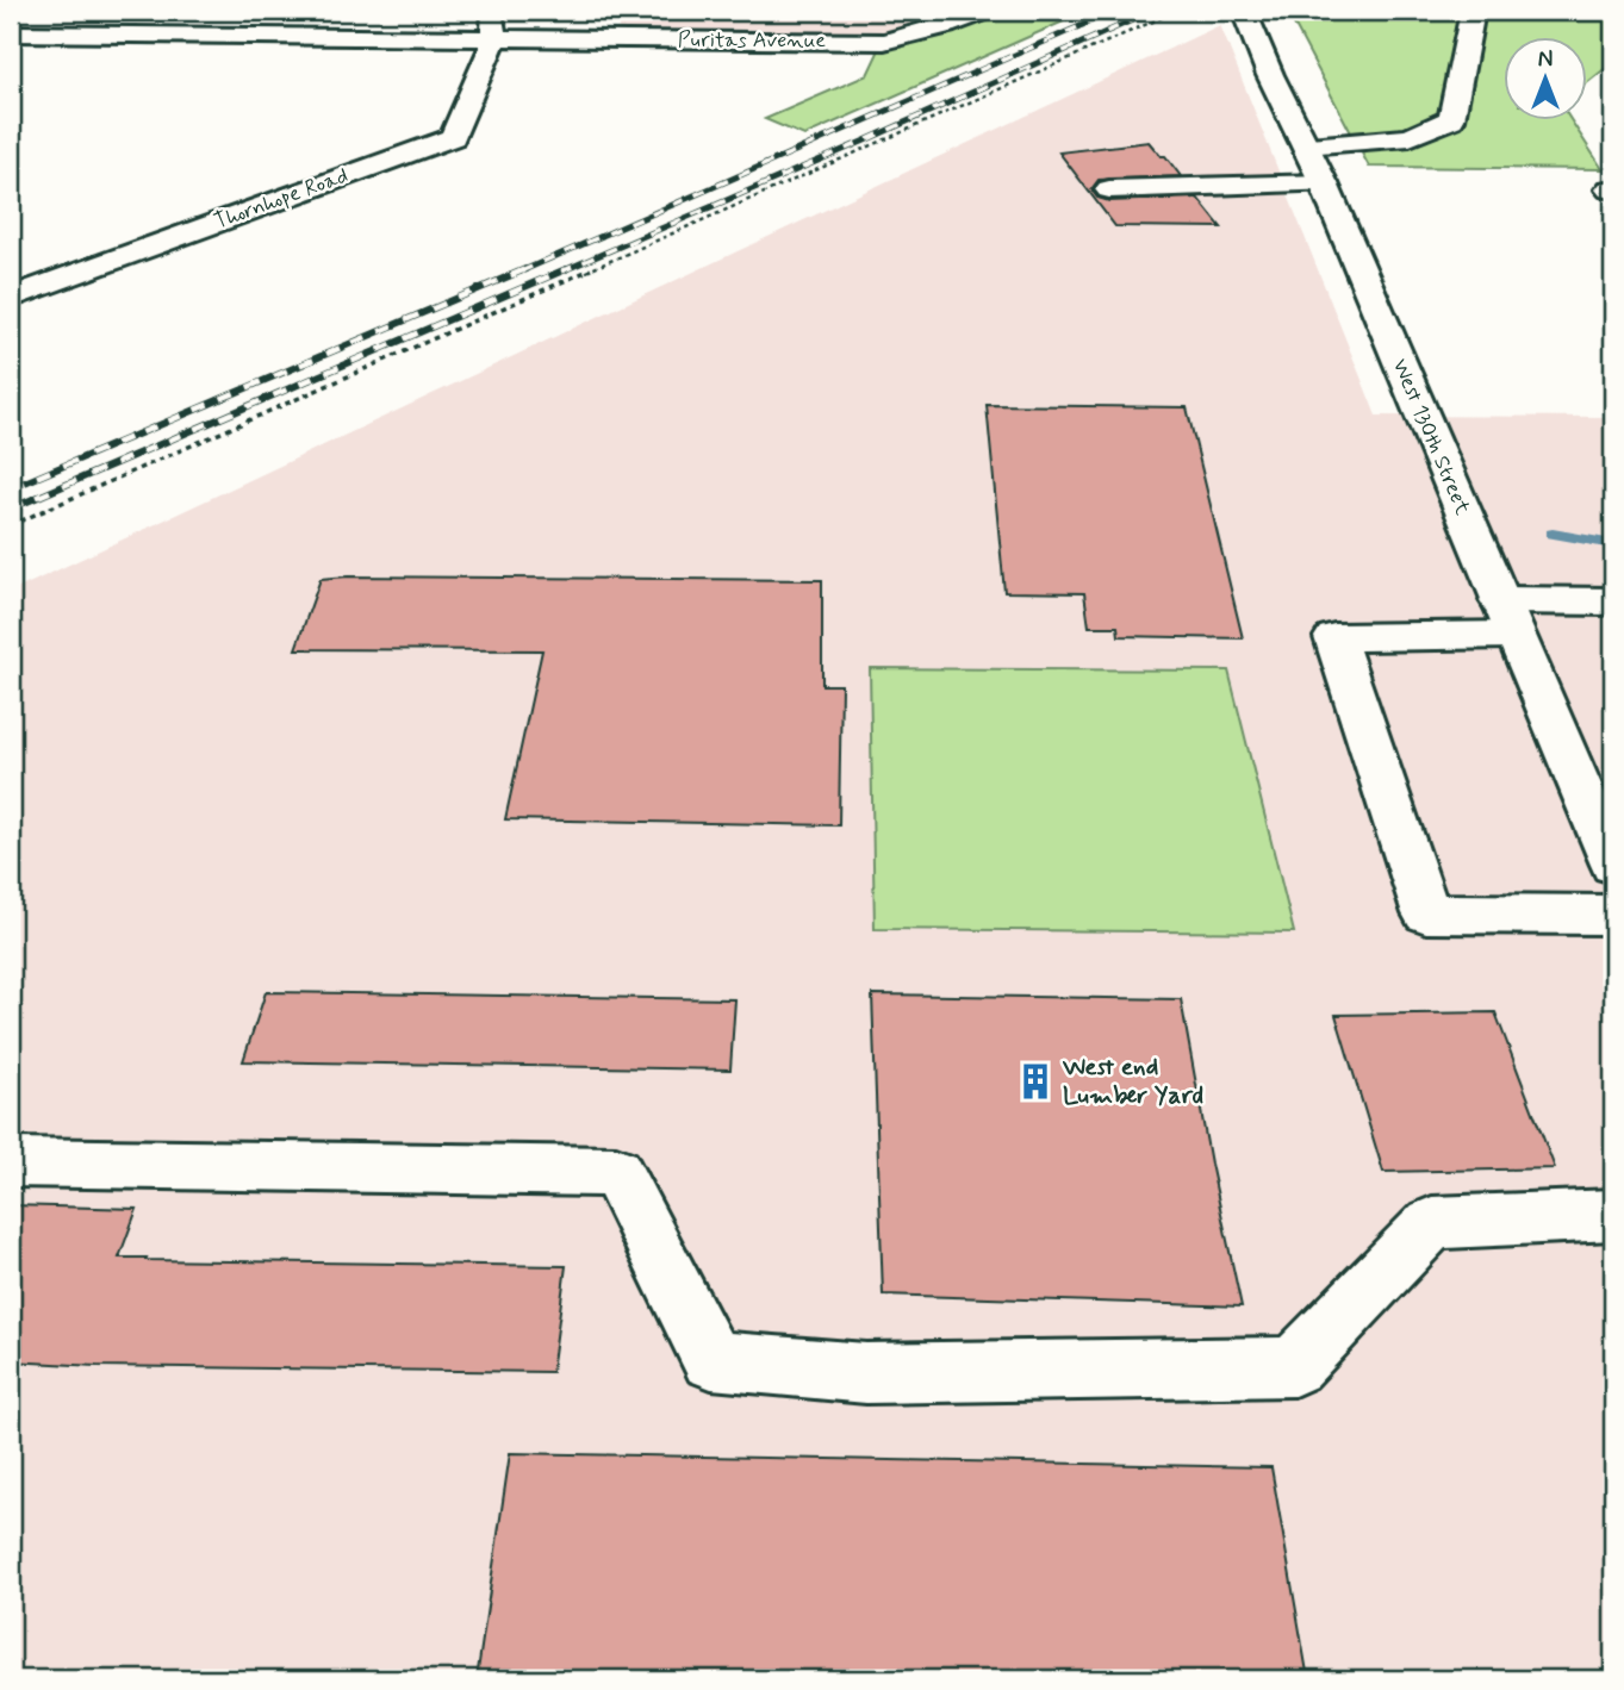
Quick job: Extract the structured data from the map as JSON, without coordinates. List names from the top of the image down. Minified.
{"streets":{"street":["Puritas Avenue","Thornhope Road","West 130th Street"]},"crossings":[["Puritas Avenue","Thornhope Road"]],"places":{"building":["West end Lumber Yard"]},"north":"top"}
